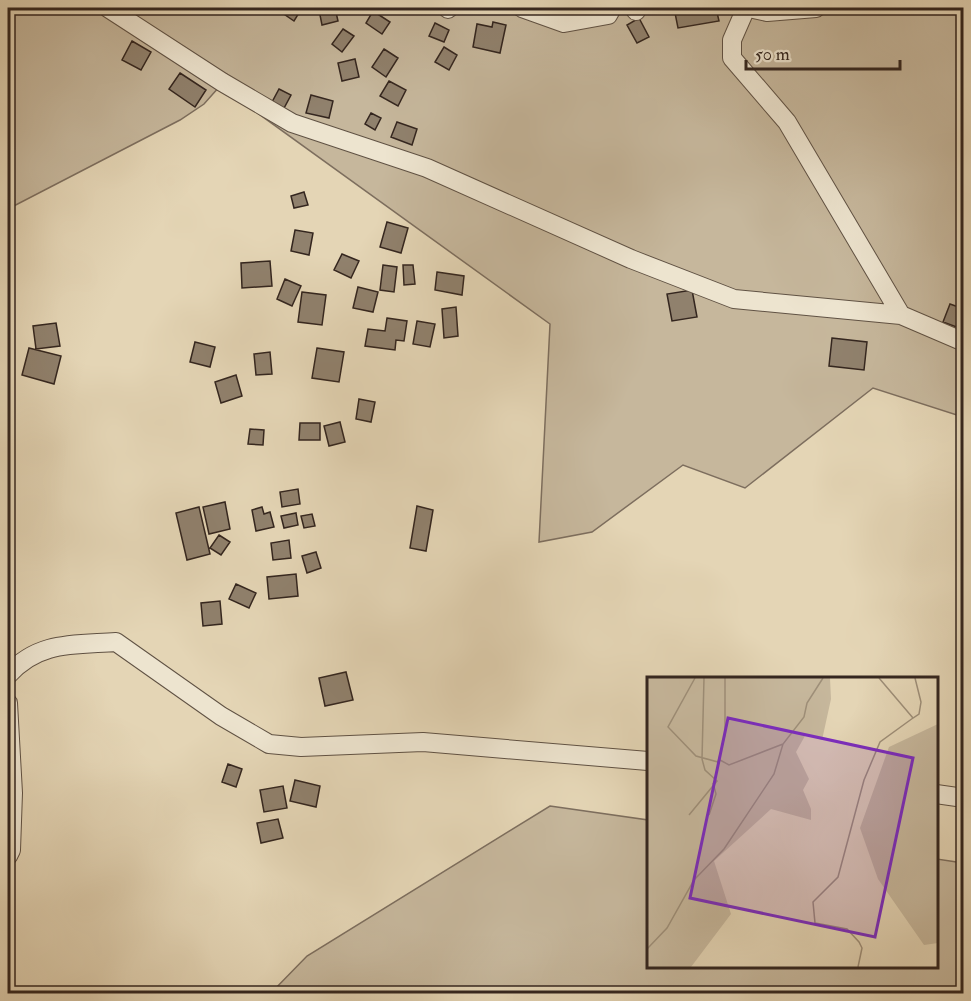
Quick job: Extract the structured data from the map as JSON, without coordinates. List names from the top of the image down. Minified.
{"scale_bar":"50 m"}
